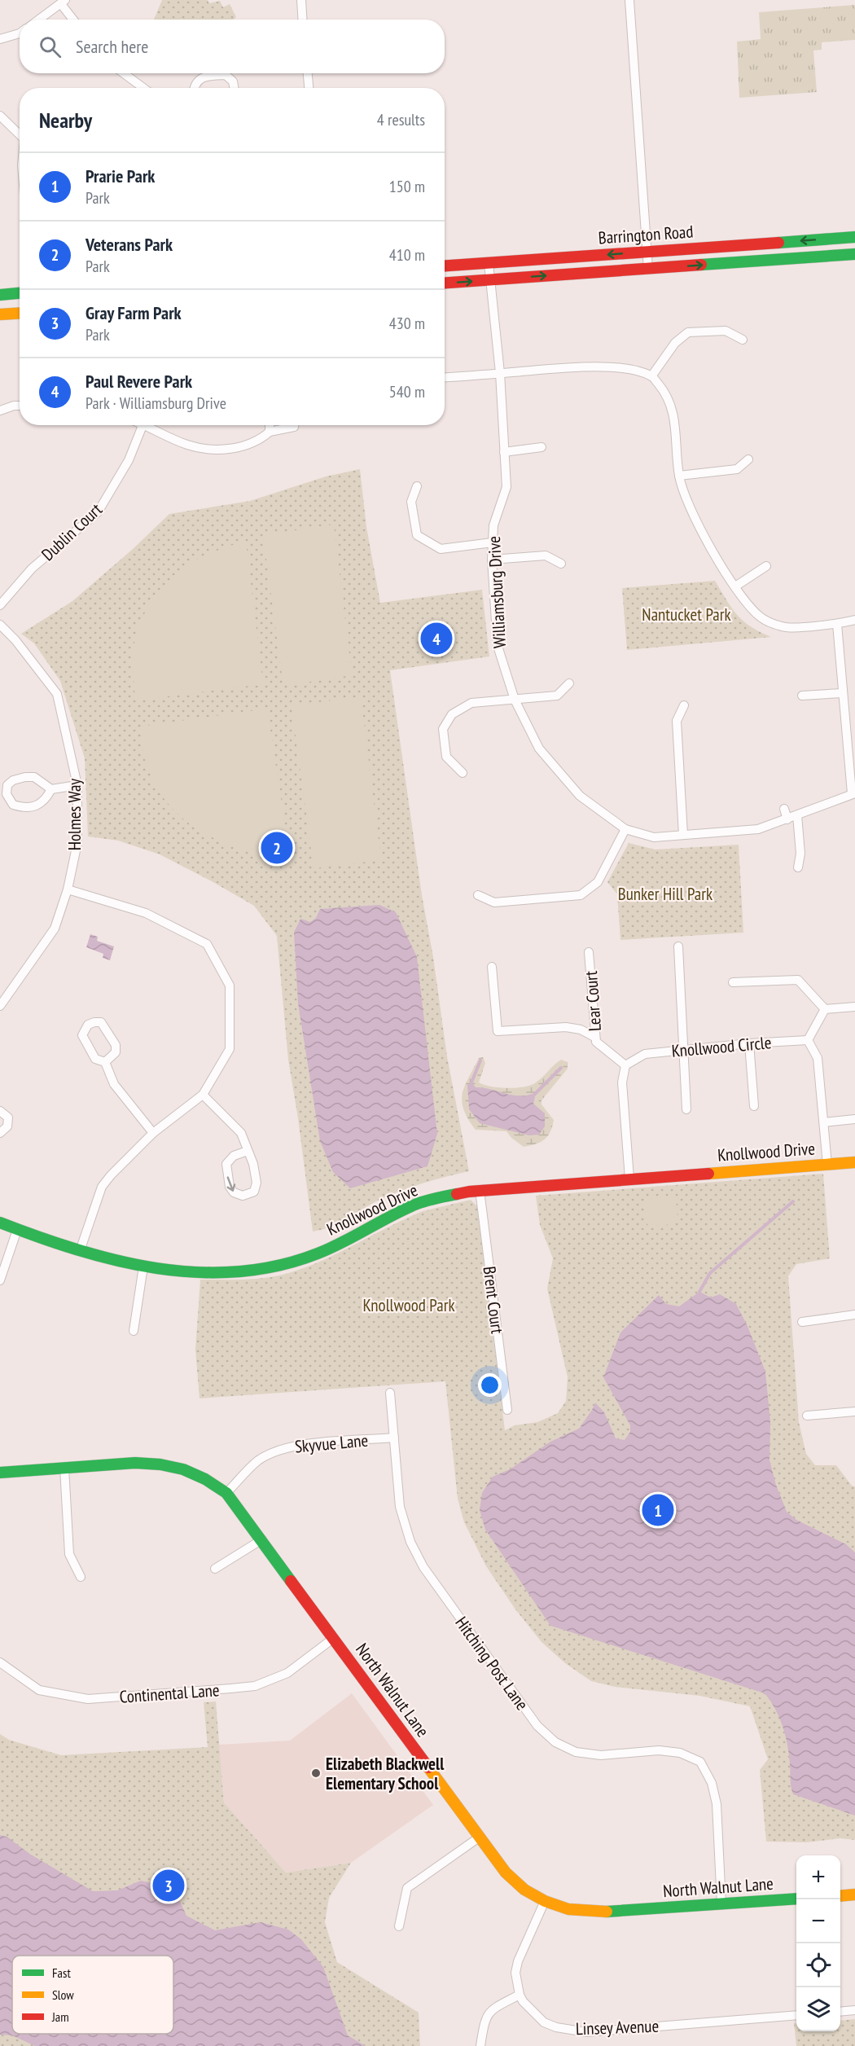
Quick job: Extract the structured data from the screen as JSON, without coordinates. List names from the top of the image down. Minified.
{"streets":{"street":["Barrington Road","Dublin Court","Williamsburg Drive","Holmes Way","Lear Court","Knollwood Circle","Knollwood Drive","Brent Court","Skyvue Lane","Hitching Post Lane","North Walnut Lane","Continental Lane","Linsey Avenue"]},"crossings":[["Barrington Road","Williamsburg Drive"],["Lear Court","Knollwood Circle"],["Knollwood Drive","Brent Court"],["Skyvue Lane","Hitching Post Lane"],["Skyvue Lane","North Walnut Lane"],["Hitching Post Lane","North Walnut Lane"],["North Walnut Lane","Continental Lane"]],"parks":["Nantucket Park","Bunker Hill Park","Knollwood Park"],"places":["Elizabeth Blackwell Elementary School"],"legend":["Fast","Slow","Jam"],"page":{"search":"Search here","heading":["Nearby","4 results"],"list":[{"mark":"1","name":"Prarie Park","note":"Park","value":"150 m"},{"mark":"2","name":"Veterans Park","note":"Park","value":"410 m"},{"mark":"3","name":"Gray Farm Park","note":"Park","value":"430 m"},{"mark":"4","name":"Paul Revere Park","note":"Park · Williamsburg Drive","value":"540 m"}],"pins":["4","2","1","3"],"map_buttons":["+","−"]}}
